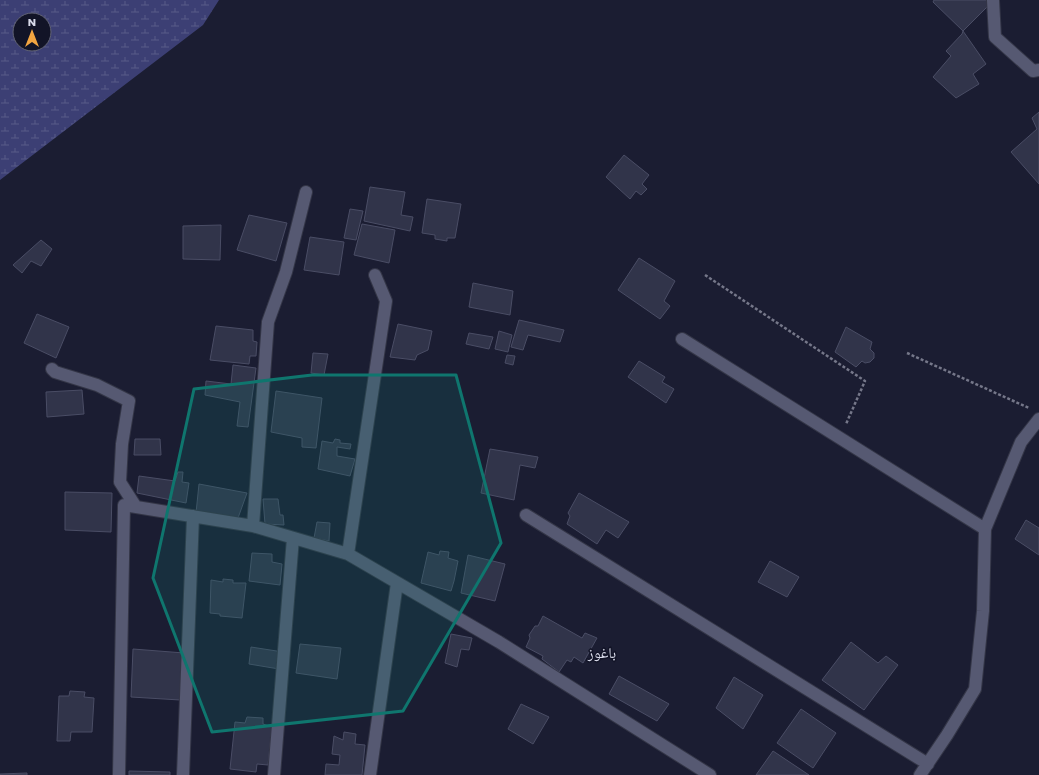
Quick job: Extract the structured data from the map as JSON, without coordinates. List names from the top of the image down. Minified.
{"districts":["باغوز"],"north":"top"}
